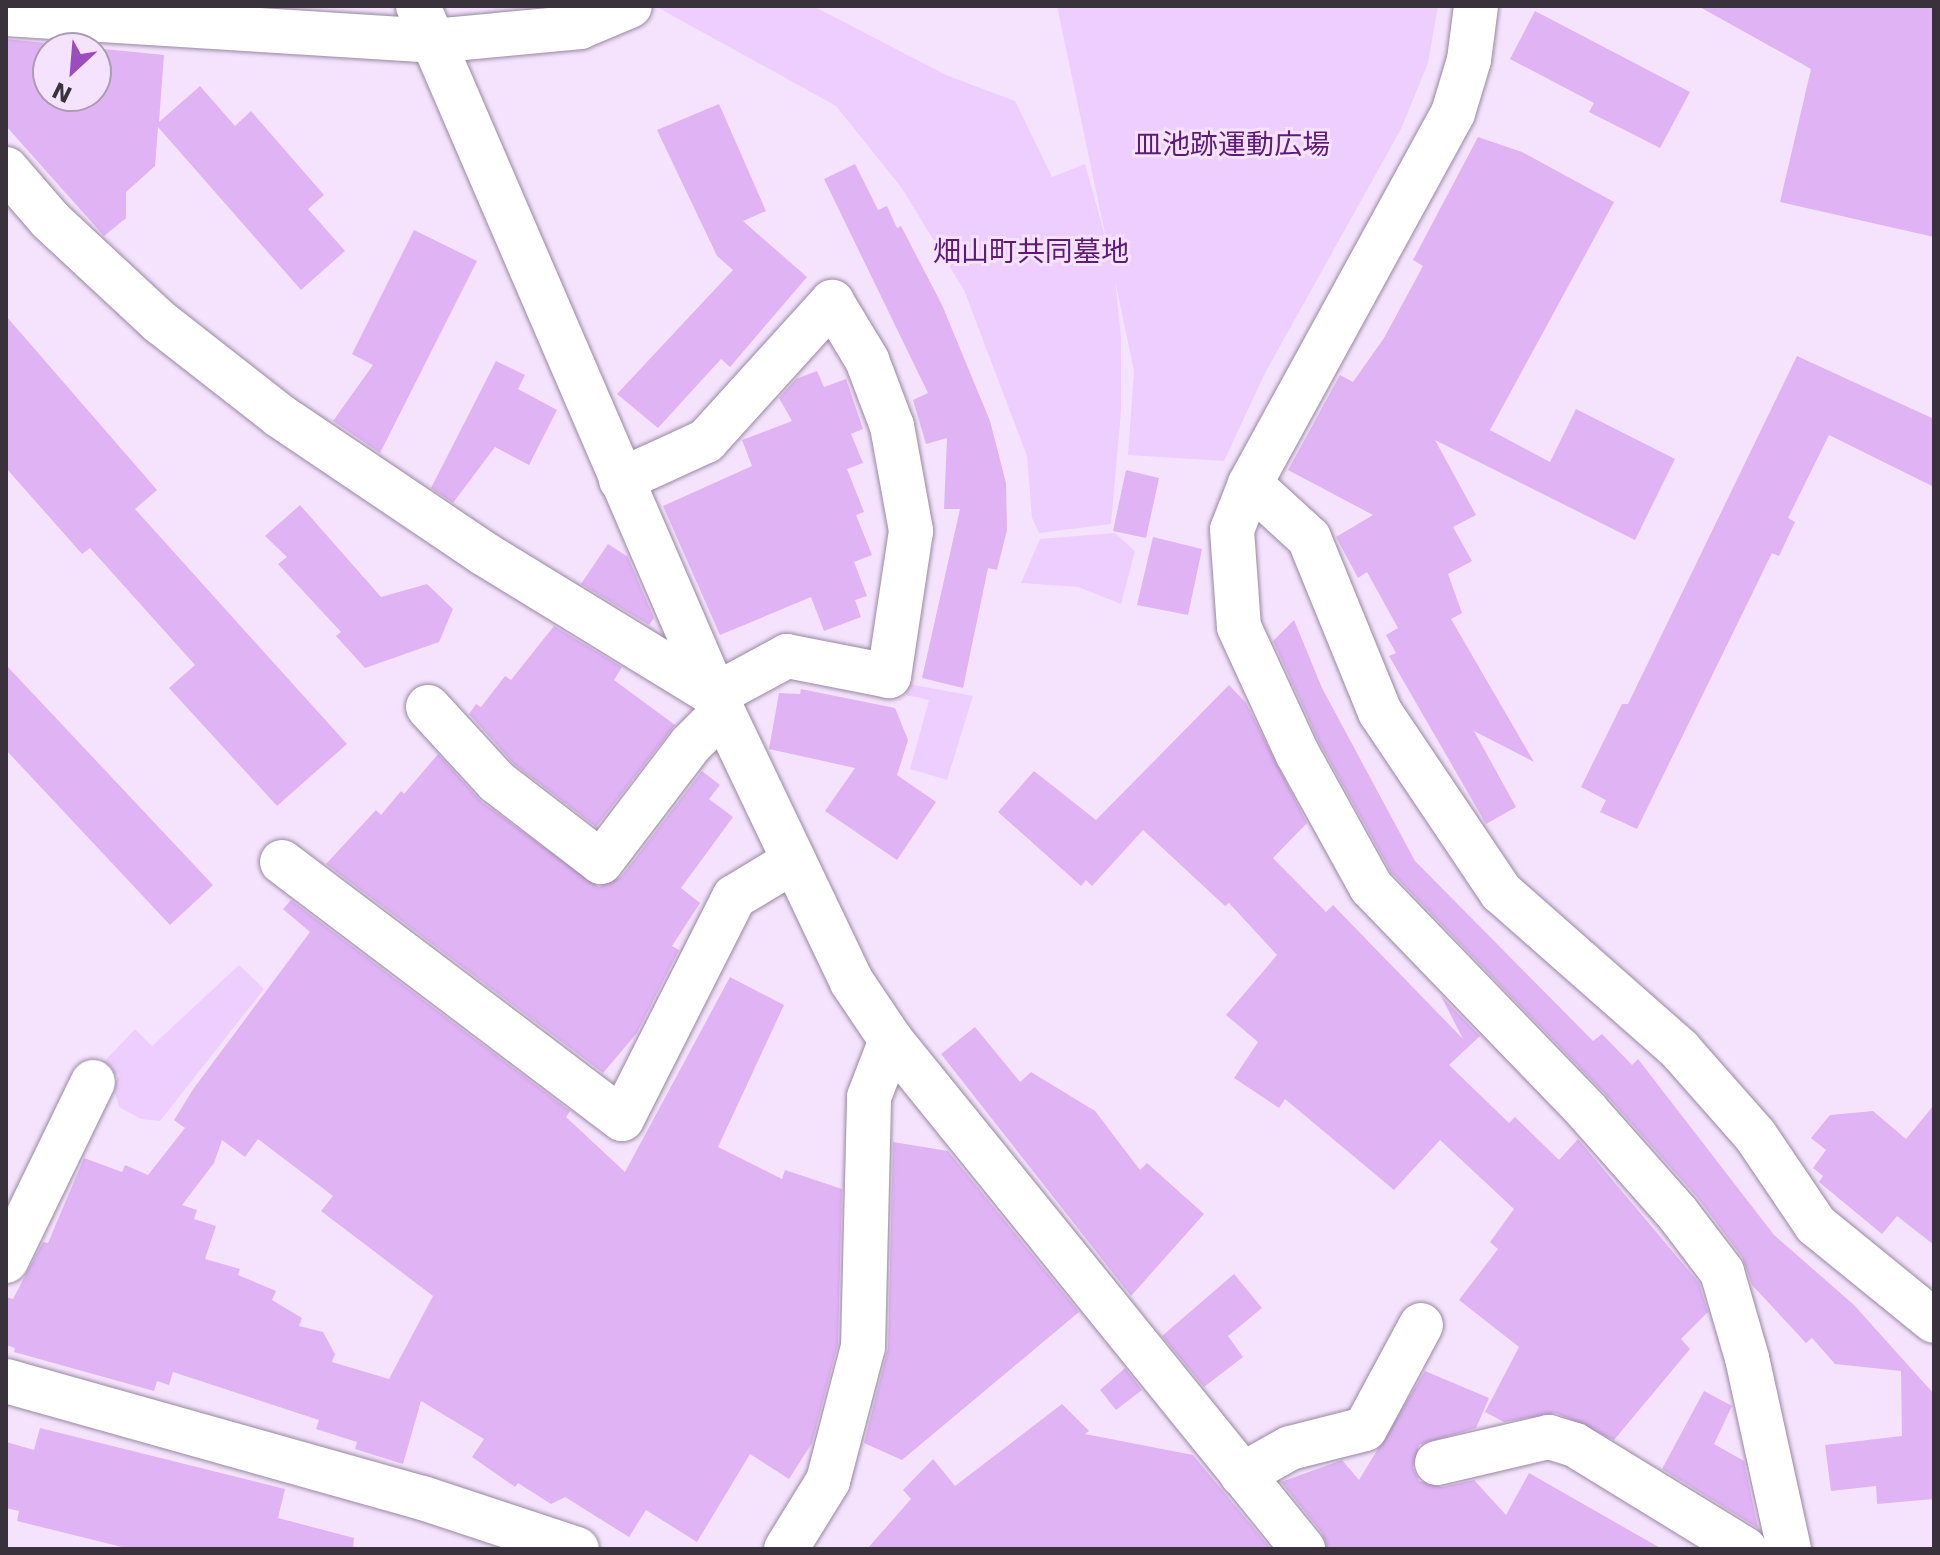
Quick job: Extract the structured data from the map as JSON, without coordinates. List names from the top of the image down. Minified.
{"parks":["皿池跡運動広場","畑山町共同墓地"],"north":"bottom left"}
